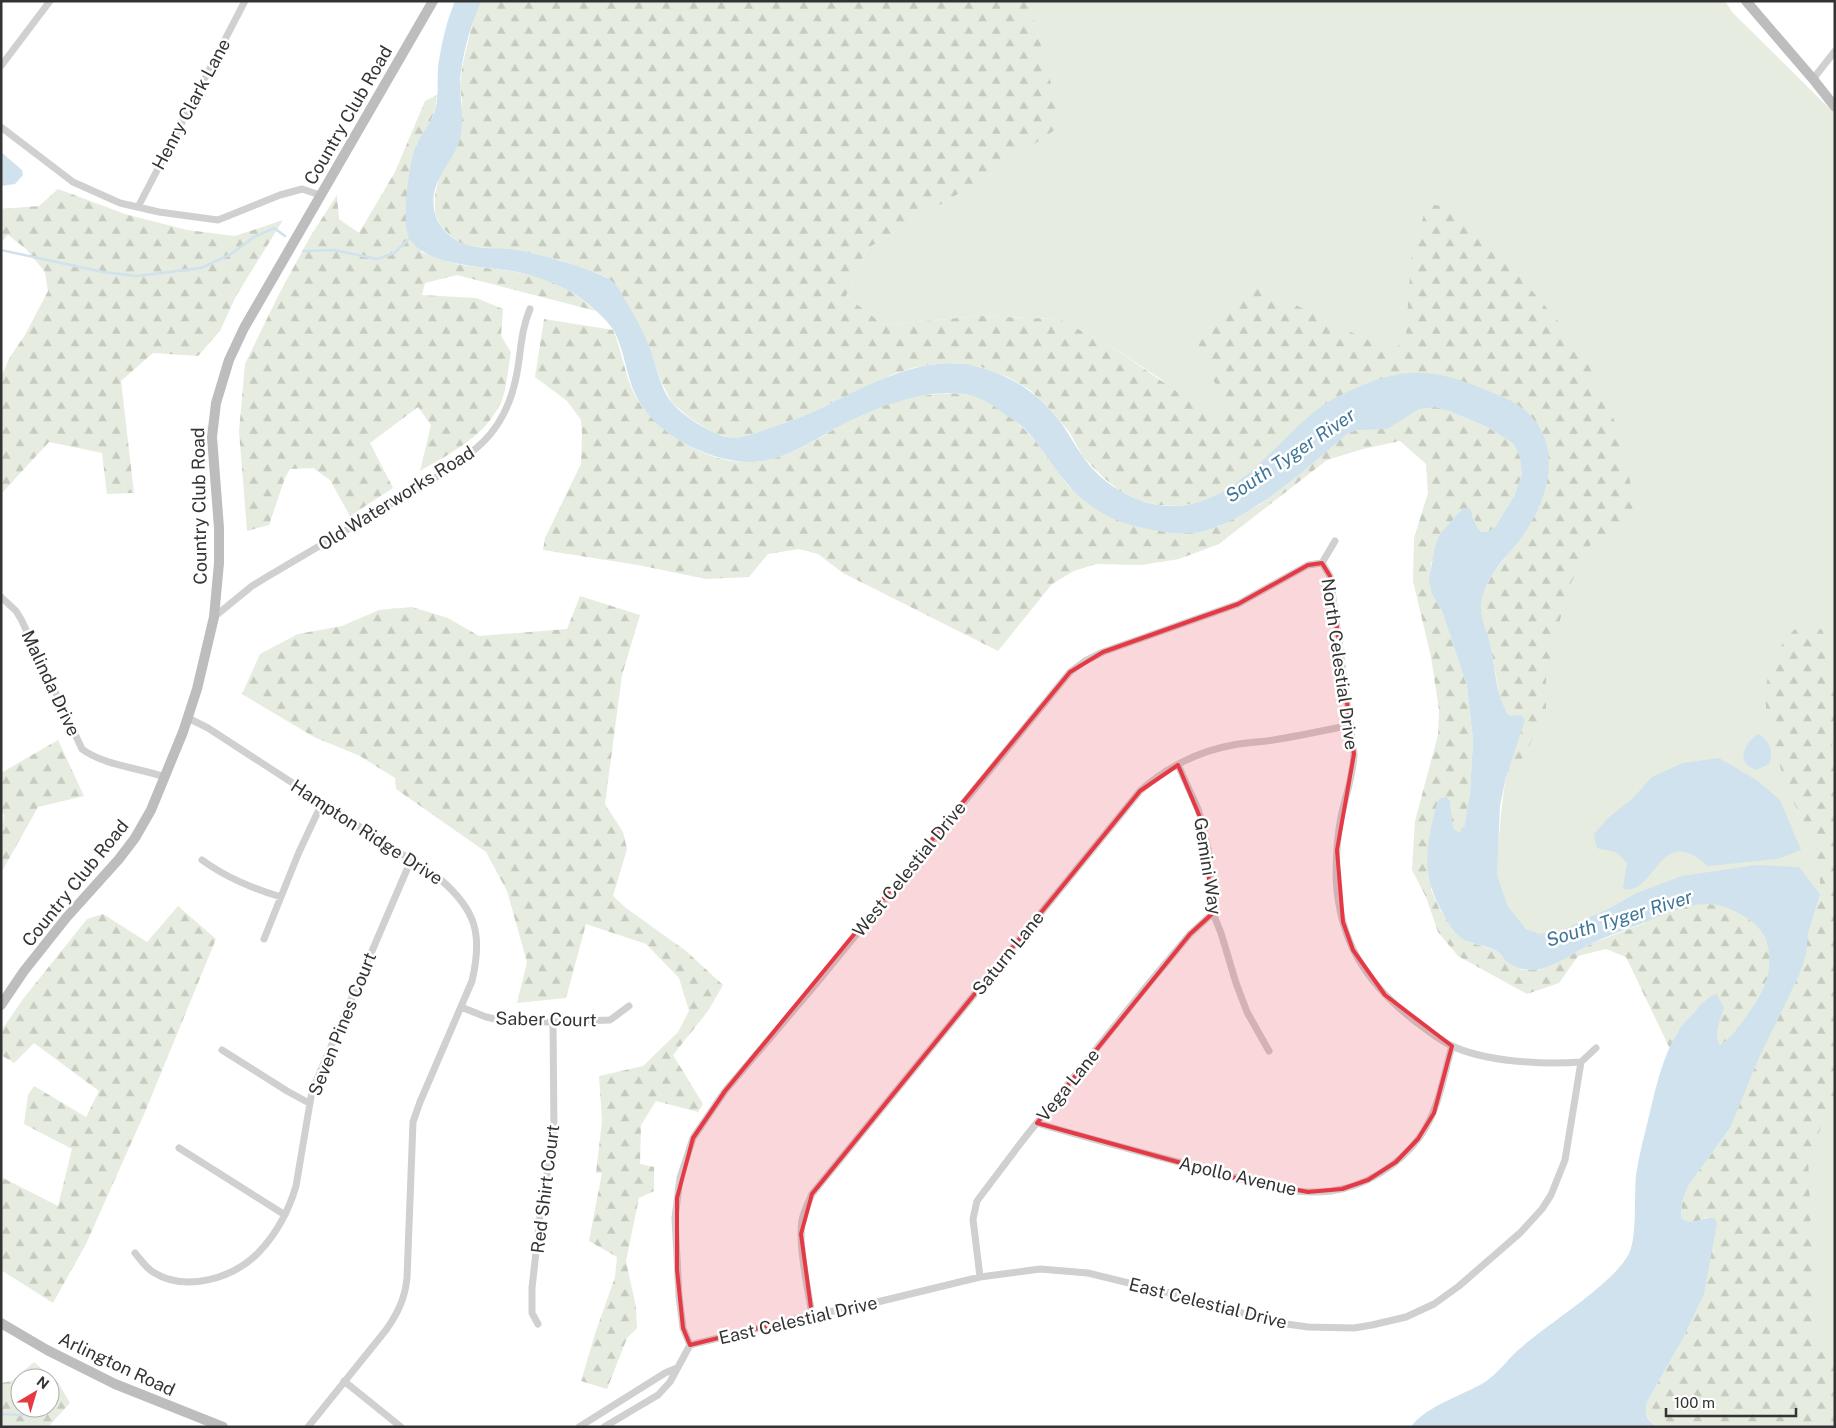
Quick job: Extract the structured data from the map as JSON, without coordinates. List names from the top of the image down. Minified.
{"streets":{"street":["Henry Clark Lane","Country Club Road","Old Waterworks Road","North Celestial Drive","Malinda Drive","Hampton Ridge Drive","Gemini Way","West Celestial Drive","Saturn Lane","Saber Court","Seven Pines Court","Vega Lane","Apollo Avenue","Red Shirt Court","East Celestial Drive","Arlington Road"]},"crossings":[["Country Club Road","Old Waterworks Road"],["Country Club Road","Malinda Drive"],["Country Club Road","Hampton Ridge Drive"],["North Celestial Drive","West Celestial Drive"],["North Celestial Drive","Saturn Lane"],["North Celestial Drive","Apollo Avenue"],["North Celestial Drive","East Celestial Drive"],["Hampton Ridge Drive","Saber Court"],["Hampton Ridge Drive","Seven Pines Court"],["Gemini Way","Saturn Lane"],["Gemini Way","Vega Lane"],["West Celestial Drive","East Celestial Drive"],["Saturn Lane","East Celestial Drive"],["Saber Court","Red Shirt Court"],["Vega Lane","Apollo Avenue"],["Vega Lane","East Celestial Drive"]],"water":["South Tyger River"],"scale_bar":"100 m","north":"top right"}
